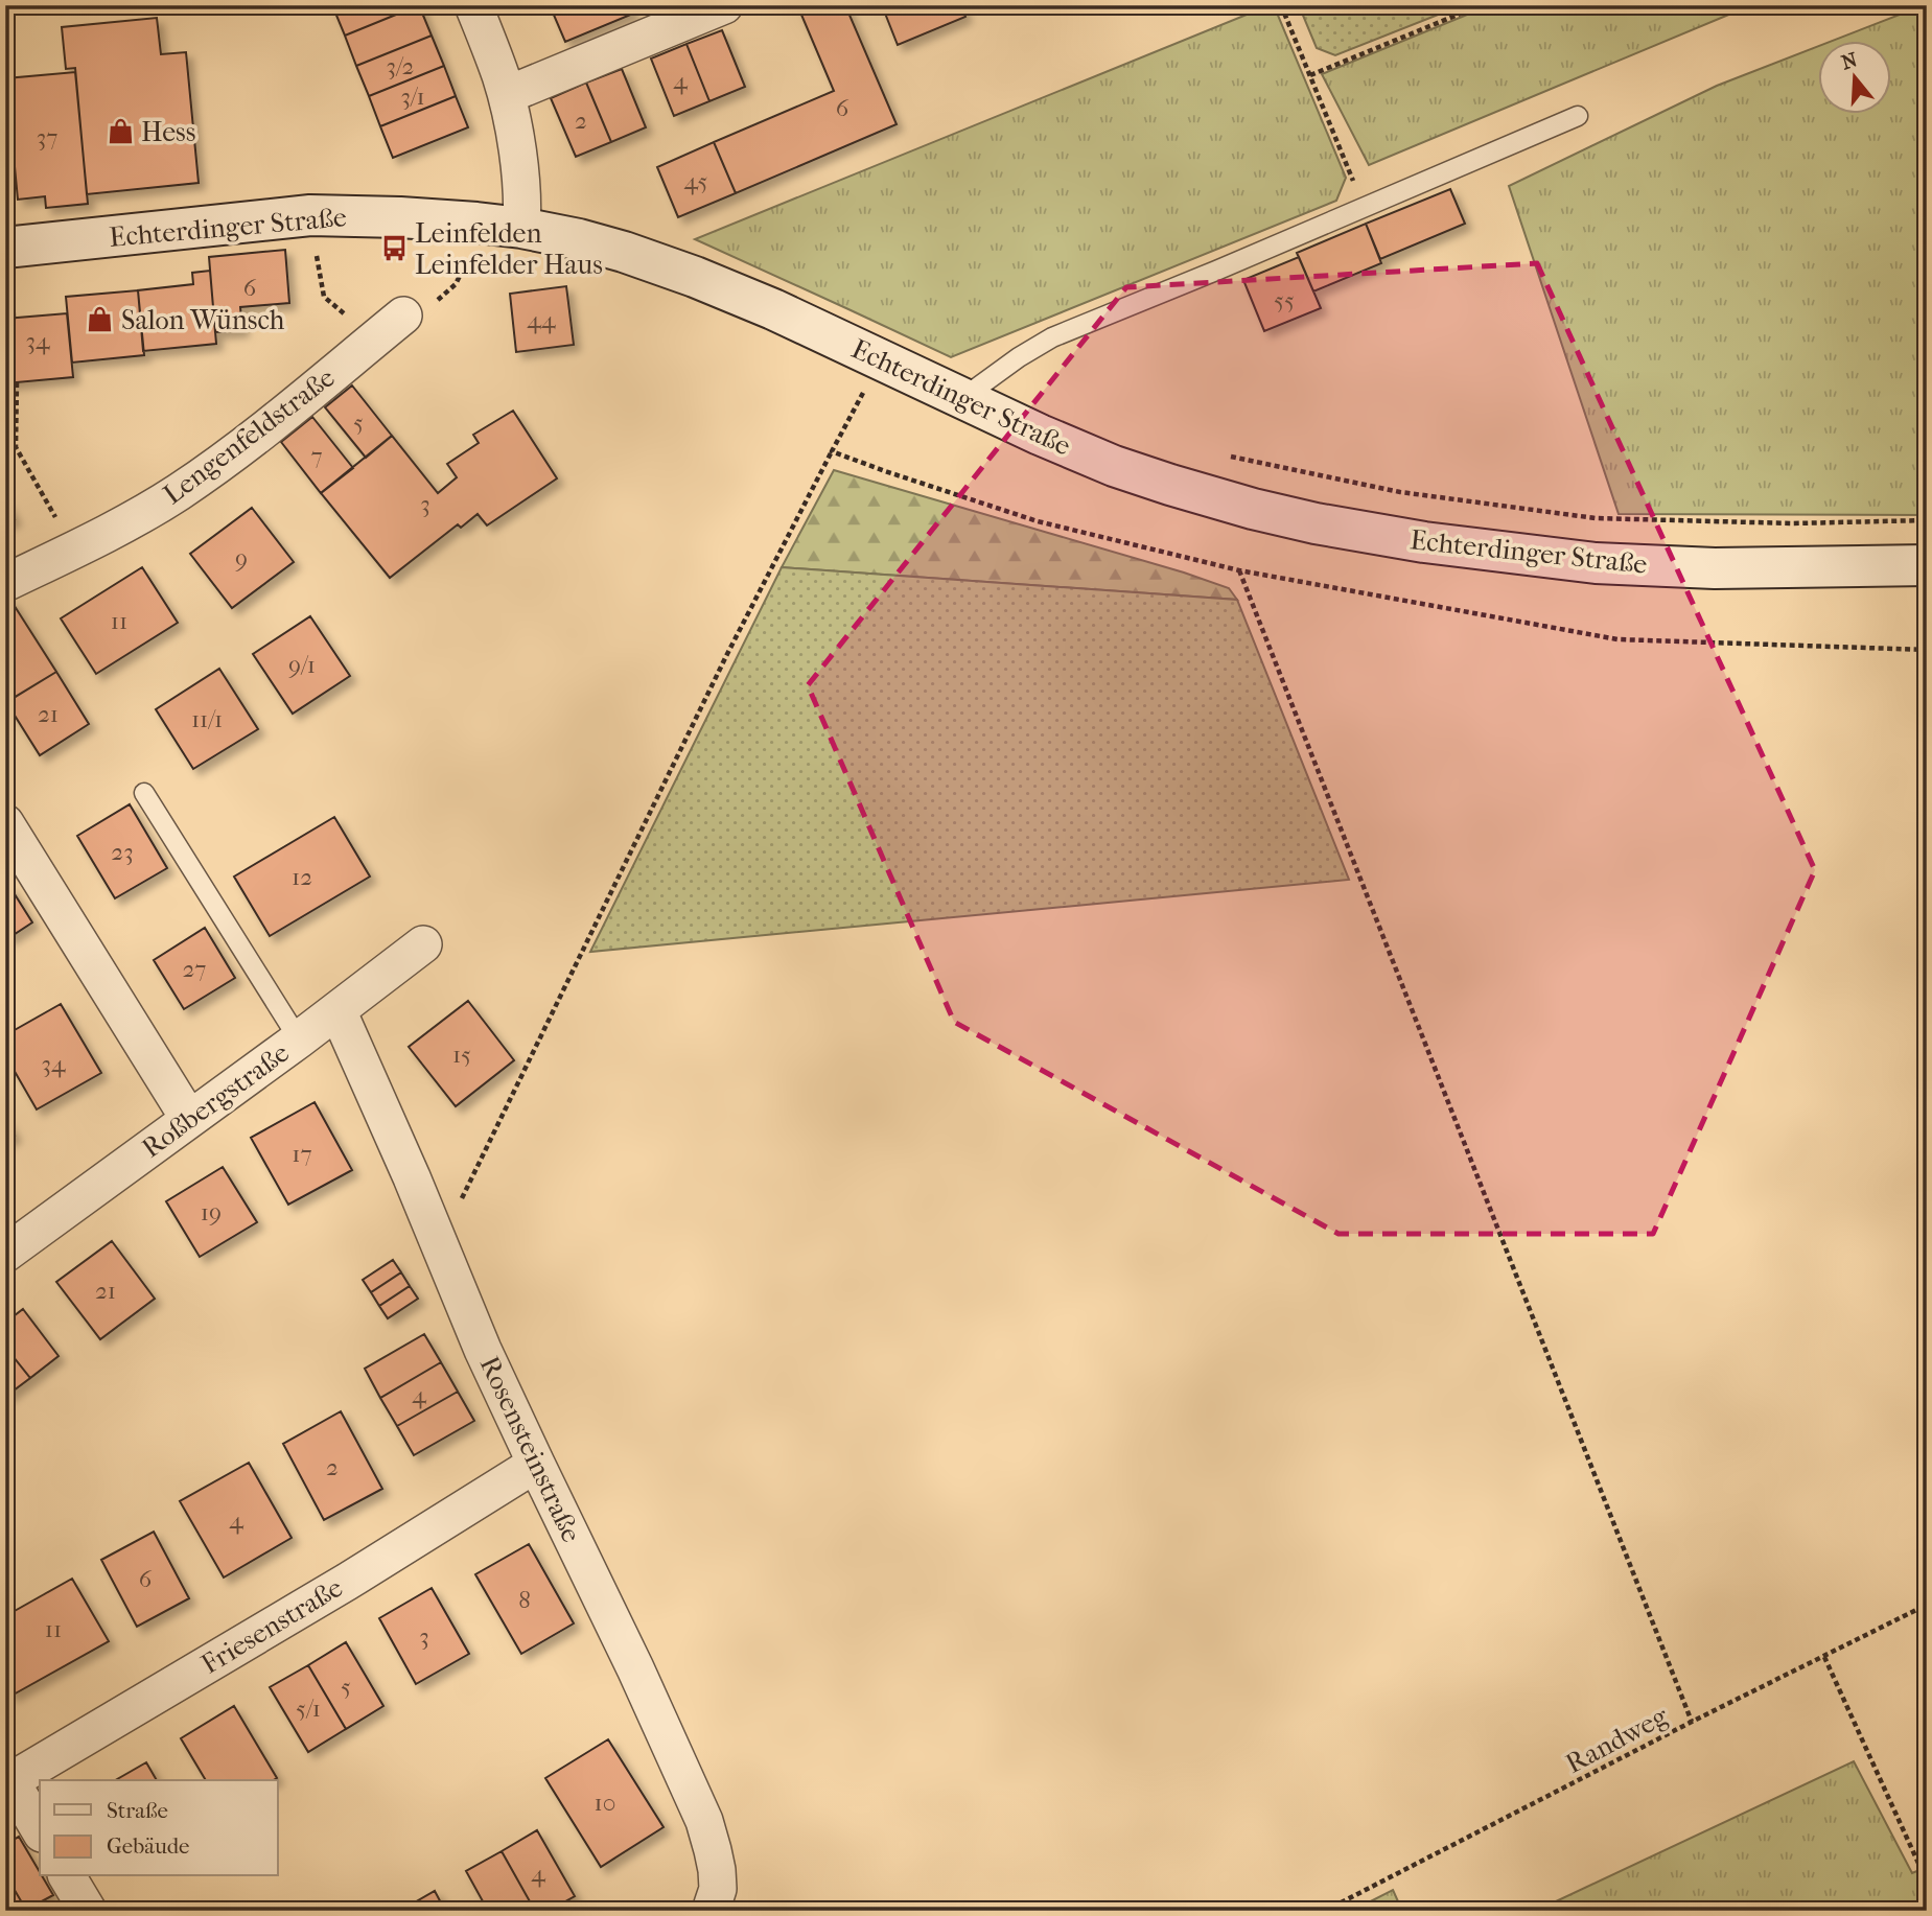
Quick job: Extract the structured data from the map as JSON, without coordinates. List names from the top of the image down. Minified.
{"streets":{"main road":["Echterdinger Straße"],"street":["Lengenfeldstraße","Roßbergstraße","Rosensteinstraße","Friesenstraße"],"path":["Randweg"]},"crossings":[["Roßbergstraße","Rosensteinstraße"],["Rosensteinstraße","Friesenstraße"]],"places":{"shop":["Hess","Salon Wünsch"],"bus stop":["Leinfelden Leinfelder Haus"]},"house_numbers":["3/2","4","3/1","6","2","37","45","6","55","44","34","5","7","3","9","11","9/1","21","11/1","23","12","27","15","34","17","19","21","4","2","4","6","8","11","3","5","5/1","10","4"],"legend":["Straße","Gebäude"],"north":"top"}
